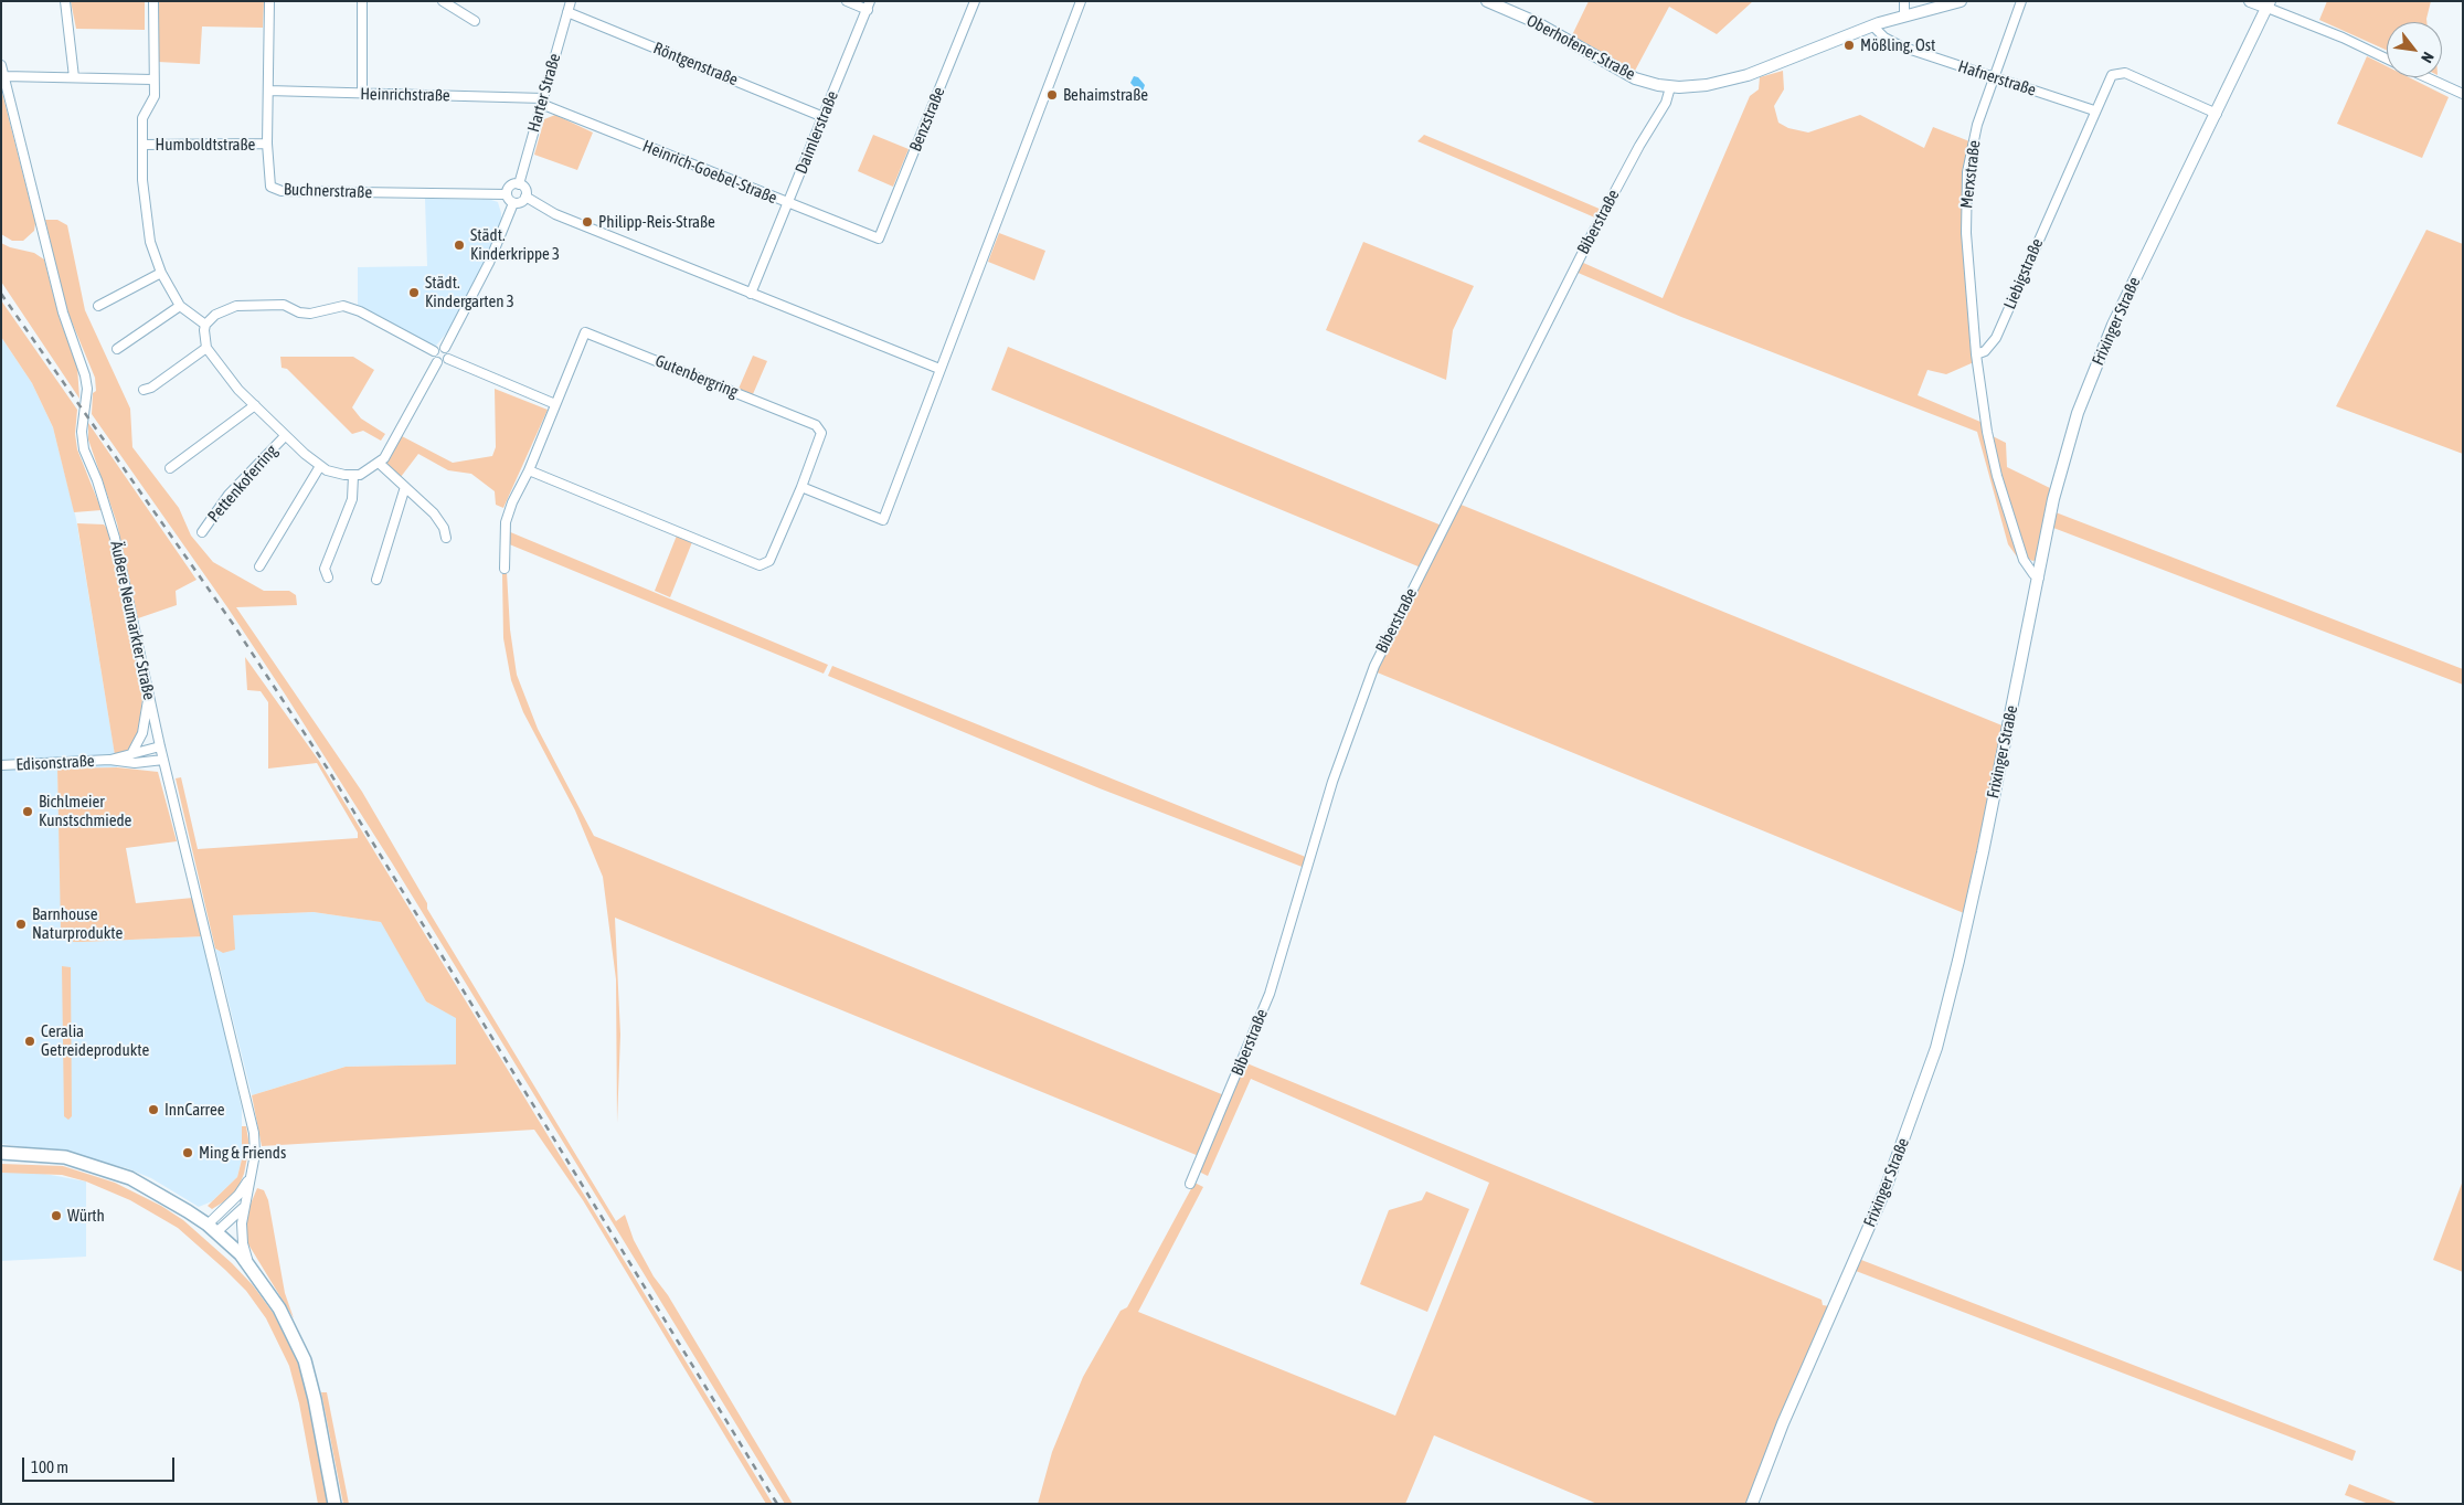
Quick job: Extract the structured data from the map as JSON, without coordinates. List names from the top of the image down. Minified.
{"streets":{"main road":["Äußere Neumarkter Straße"],"street":["Oberhofener Straße","Röntgenstraße","Hafnerstraße","Harter Straße","Heinrichstraße","Benzstraße","Daimlerstraße","Humboldtstraße","Heinrich-Goebel-Straße","Merxstraße","Buchnerstraße","Biberstraße","Liebigstraße","Frixinger Straße","Gutenbergring","Pettenkoferring","Edisonstraße"]},"crossings":[["Oberhofener Straße","Hafnerstraße"],["Oberhofener Straße","Biberstraße"],["Röntgenstraße","Harter Straße"],["Röntgenstraße","Daimlerstraße"],["Hafnerstraße","Merxstraße"],["Hafnerstraße","Liebigstraße"],["Harter Straße","Heinrichstraße"],["Harter Straße","Heinrich-Goebel-Straße"],["Harter Straße","Buchnerstraße"],["Heinrichstraße","Heinrich-Goebel-Straße"],["Heinrichstraße","Buchnerstraße"],["Benzstraße","Heinrich-Goebel-Straße"],["Daimlerstraße","Heinrich-Goebel-Straße"],["Humboldtstraße","Buchnerstraße"],["Merxstraße","Liebigstraße"],["Liebigstraße","Frixinger Straße"],["Äußere Neumarkter Straße","Edisonstraße"]],"places":["Mößling, Ost","Behaimstraße","Philipp-Reis-Straße","Städt. Kinderkrippe 3","Städt. Kindergarten 3","Bichlmeier Kunstschmiede","Barnhouse Naturprodukte","Ceralia Getreideprodukte","InnCarree","Ming & Friends","Würth"],"scale_bar":"100 m","north":"bottom right"}
